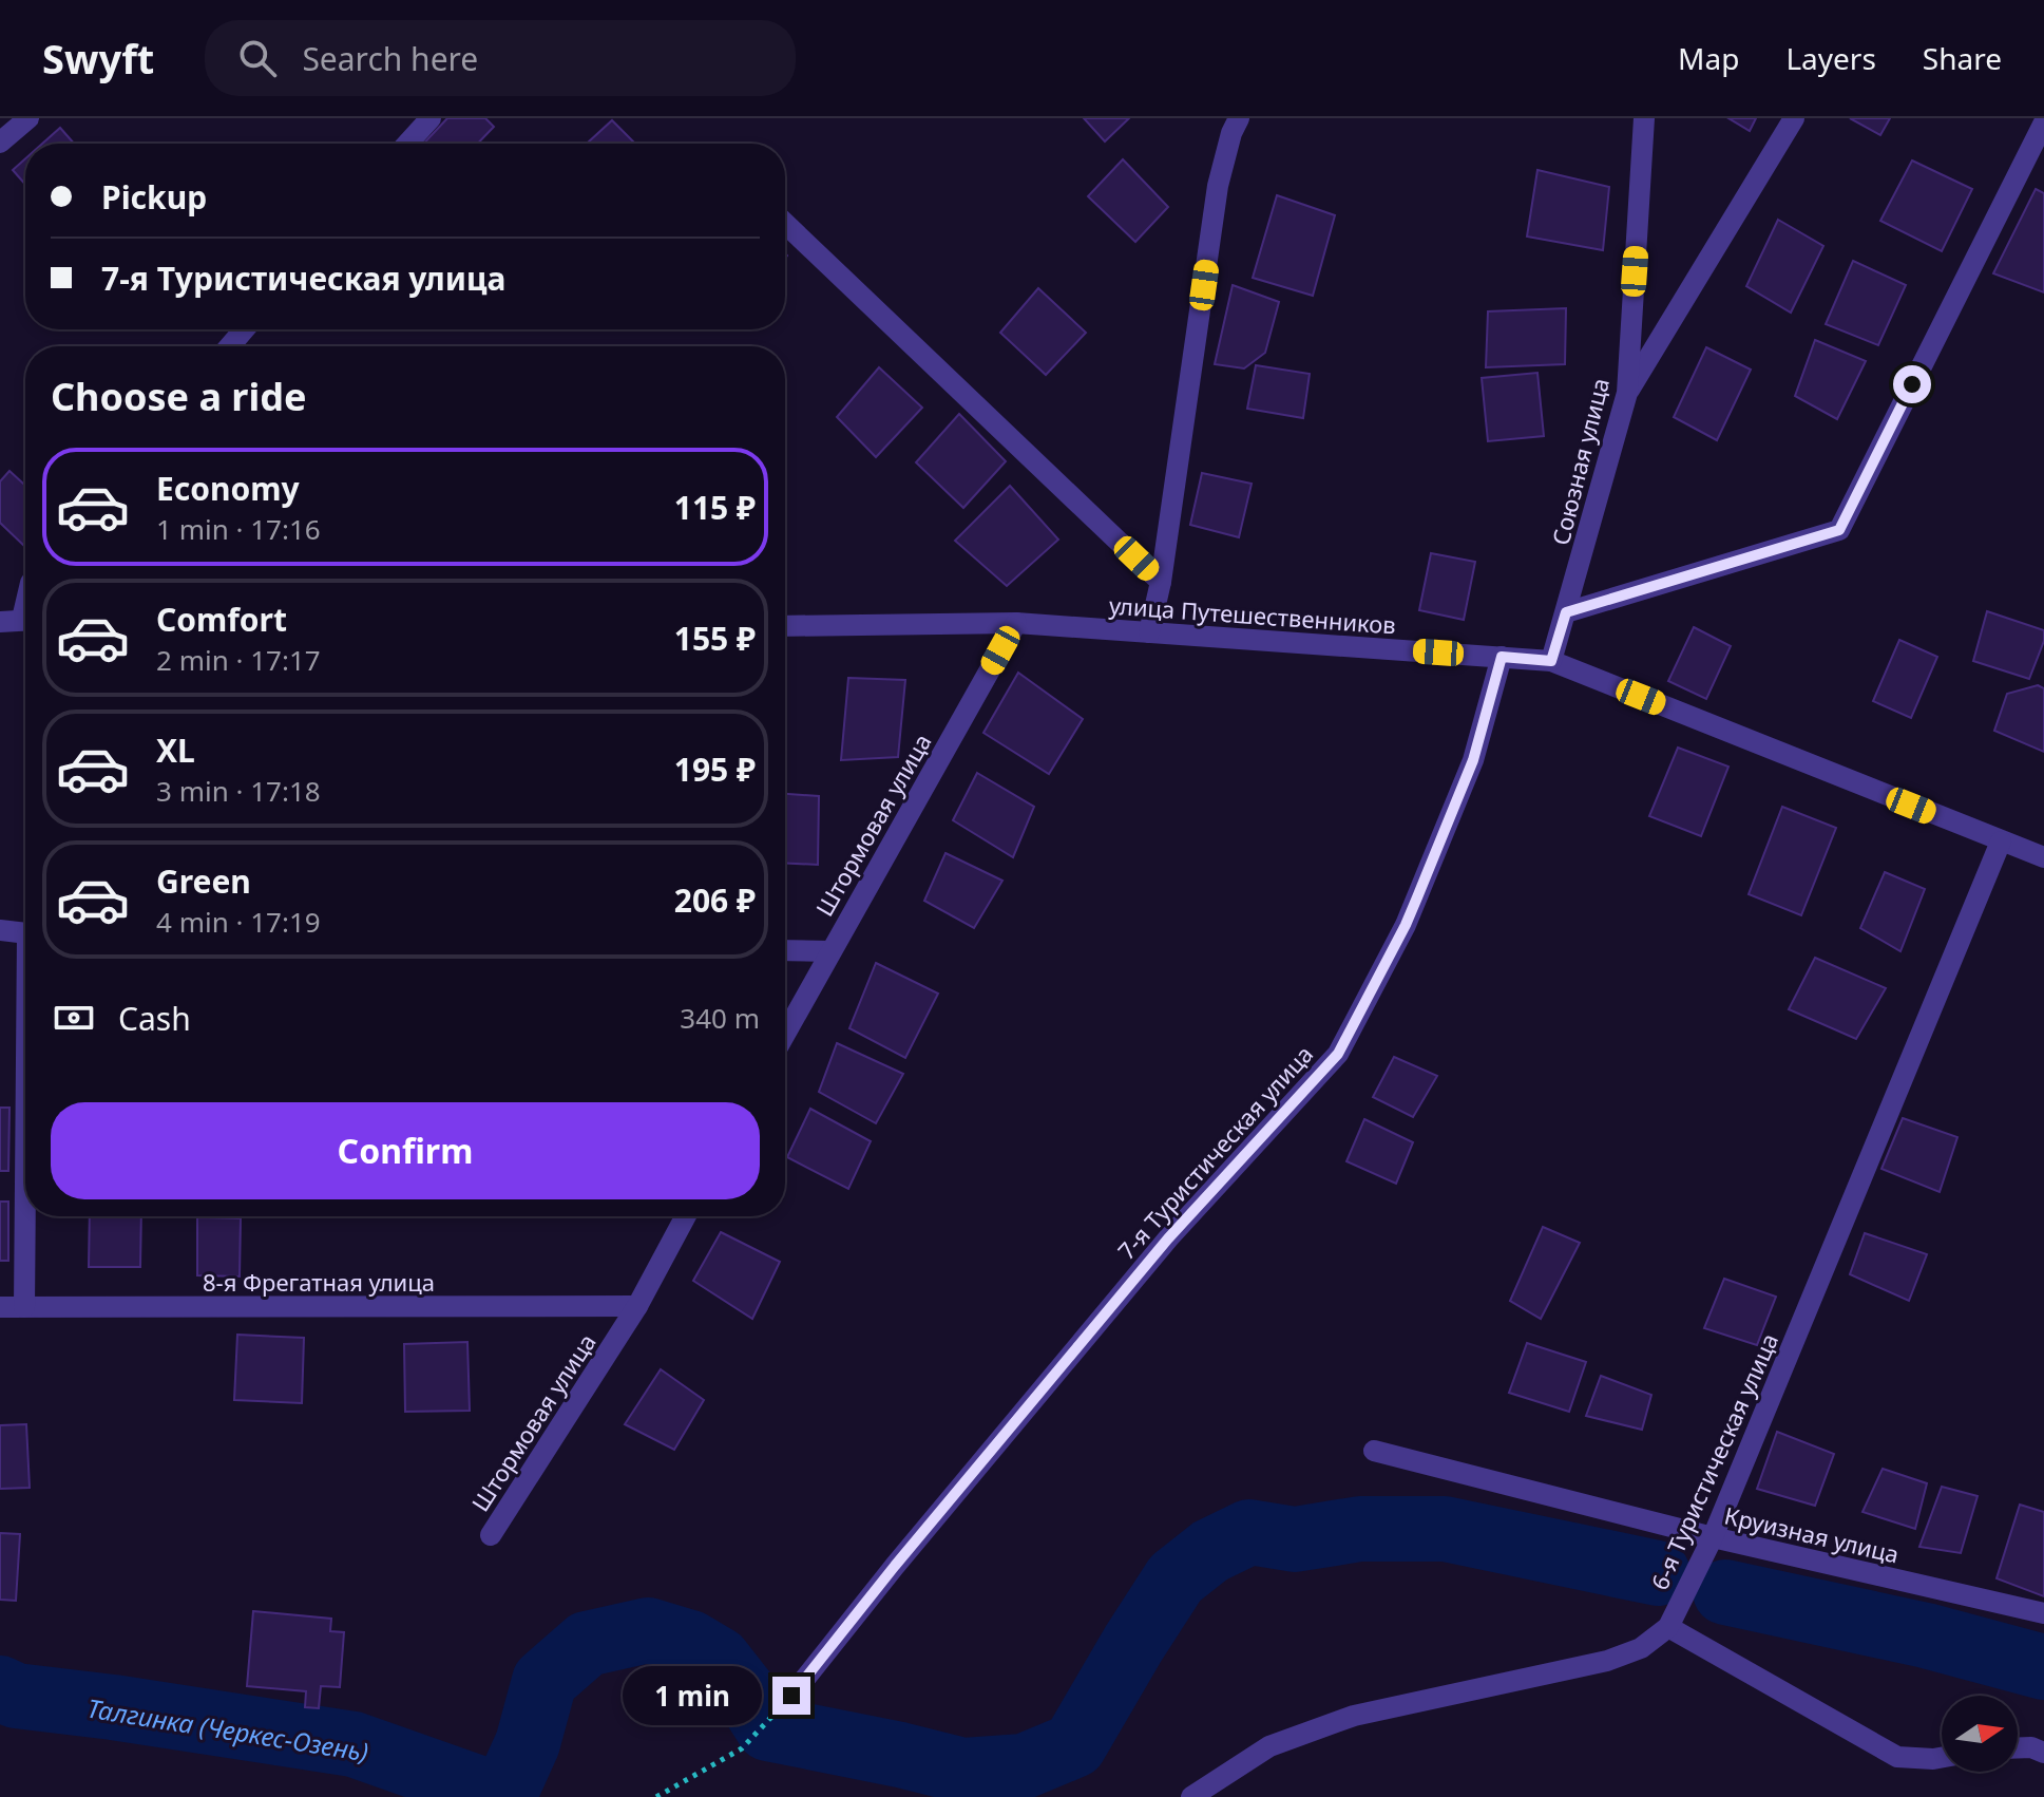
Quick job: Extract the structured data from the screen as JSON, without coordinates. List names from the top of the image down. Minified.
{"streets":{"street":["Союзная улица","улица Путешественников","Штормовая улица","7-я Туристическая улица","8-я Фрегатная улица","6-я Туристическая улица","Круизная улица"]},"crossings":[["Союзная улица","улица Путешественников"],["улица Путешественников","Штормовая улица"],["улица Путешественников","7-я Туристическая улица"],["улица Путешественников","6-я Туристическая улица"],["Штормовая улица","8-я Фрегатная улица"],["6-я Туристическая улица","Круизная улица"]],"water":["Талгинка (Черкес-Озень)"],"north":"right","page":{"header":"Swyft","search":"Search here","nav":["Map","Layers","Share"],"banner":["Pickup","7-я Туристическая улица"],"heading":"Choose a ride","list":[{"name":"Economy","note":"1 min · 17:16","value":"115 ₽"},{"name":"Comfort","note":"2 min · 17:17","value":"155 ₽"},{"name":"XL","note":"3 min · 17:18","value":"195 ₽"},{"name":"Green","note":"4 min · 17:19","value":"206 ₽"}],"pay":["Cash","340 m"],"buttons":"Confirm","bubble":"1 min"}}
